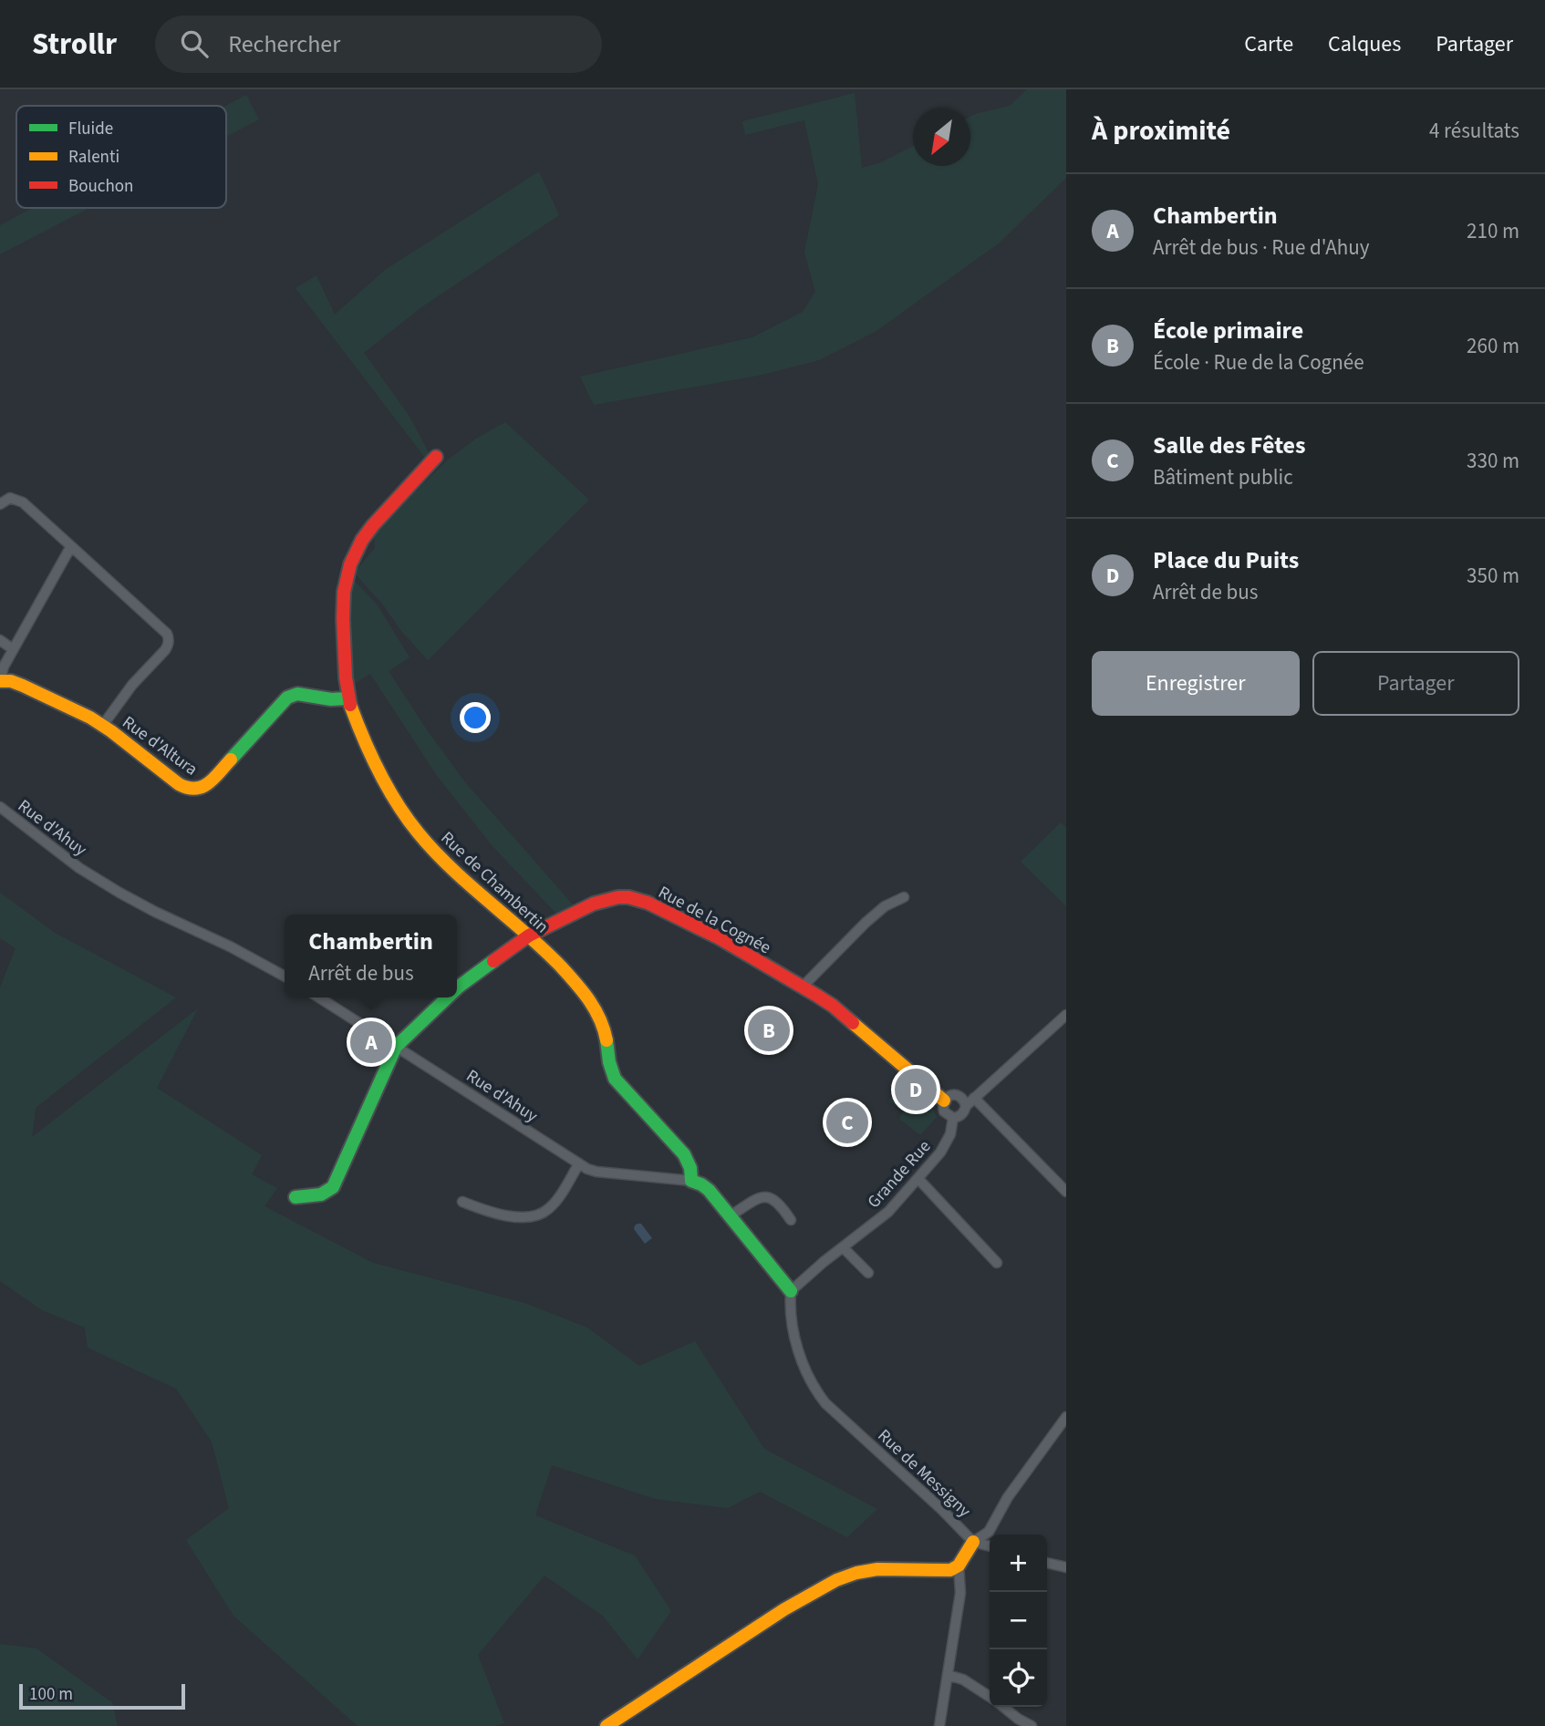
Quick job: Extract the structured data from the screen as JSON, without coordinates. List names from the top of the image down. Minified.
{"streets":{"street":["Rue d'Altura","Rue d'Ahuy","Rue de Chambertin","Rue de la Cognée","Grande Rue","Rue de Messigny"]},"crossings":[["Rue d'Altura","Rue de Chambertin"],["Rue d'Ahuy","Rue de Chambertin"],["Rue d'Ahuy","Rue de la Cognée"],["Rue de Chambertin","Rue de la Cognée"],["Rue de la Cognée","Grande Rue"],["Grande Rue","Rue de Messigny"]],"legend":["Fluide","Ralenti","Bouchon"],"scale_bar":"100 m","north":"bottom left","page":{"header":"Strollr","search":"Rechercher","nav":["Carte","Calques","Partager"],"heading":["À proximité","4 résultats"],"list":[{"mark":"A","name":"Chambertin","note":"Arrêt de bus · Rue d'Ahuy","value":"210 m"},{"mark":"B","name":"École primaire","note":"École · Rue de la Cognée","value":"260 m"},{"mark":"C","name":"Salle des Fêtes","note":"Bâtiment public","value":"330 m"},{"mark":"D","name":"Place du Puits","note":"Arrêt de bus","value":"350 m"}],"buttons":["Enregistrer","Partager"],"popup":["Chambertin","Arrêt de bus"],"pins":["B","A","D","C"],"map_buttons":["+","−"],"scale":"100 m"}}
